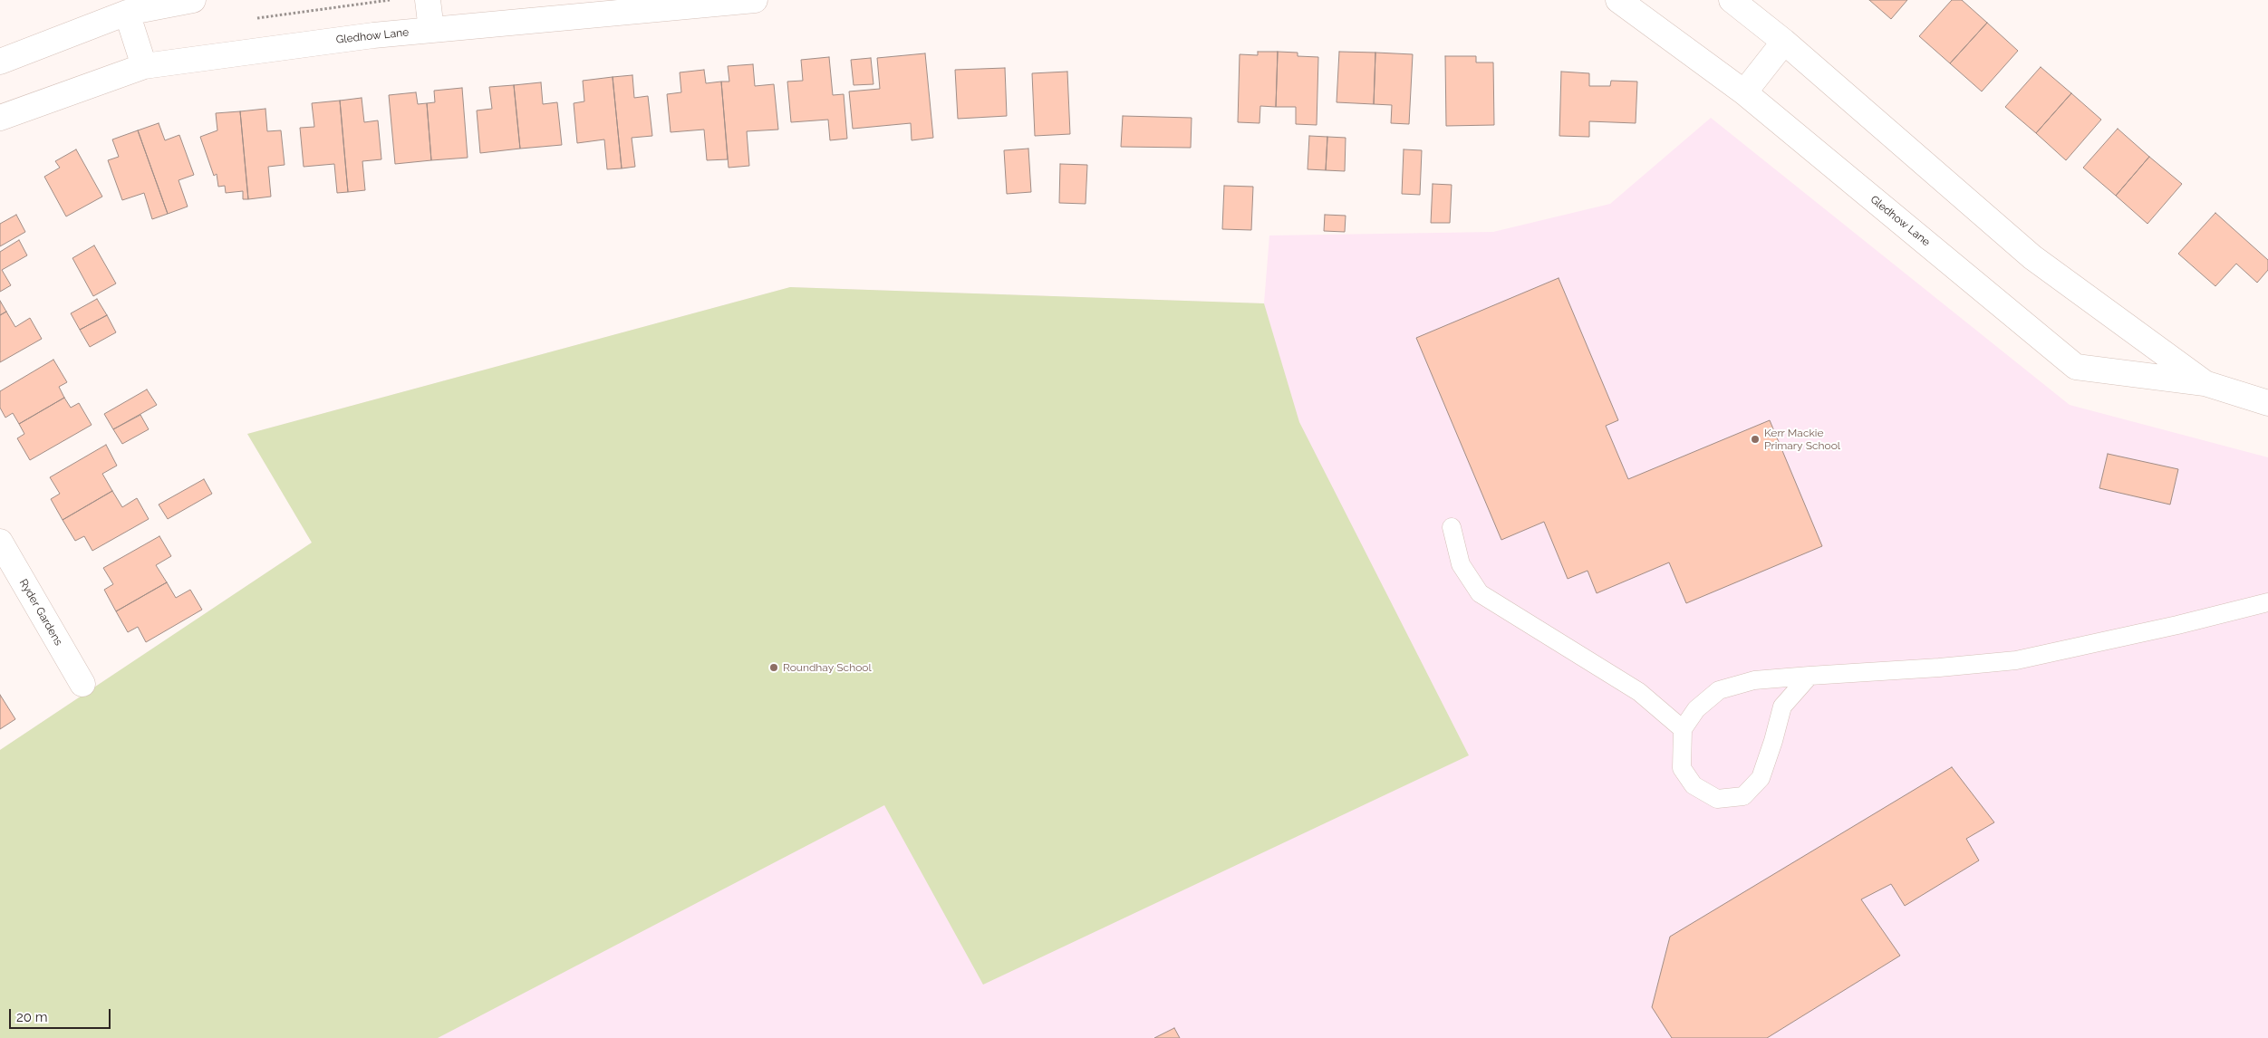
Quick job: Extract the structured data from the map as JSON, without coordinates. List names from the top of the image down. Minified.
{"streets":{"street":["Gledhow Lane","Ryder Gardens"]},"places":["Kerr Mackie Primary School","Roundhay School"],"scale_bar":"20 m"}
